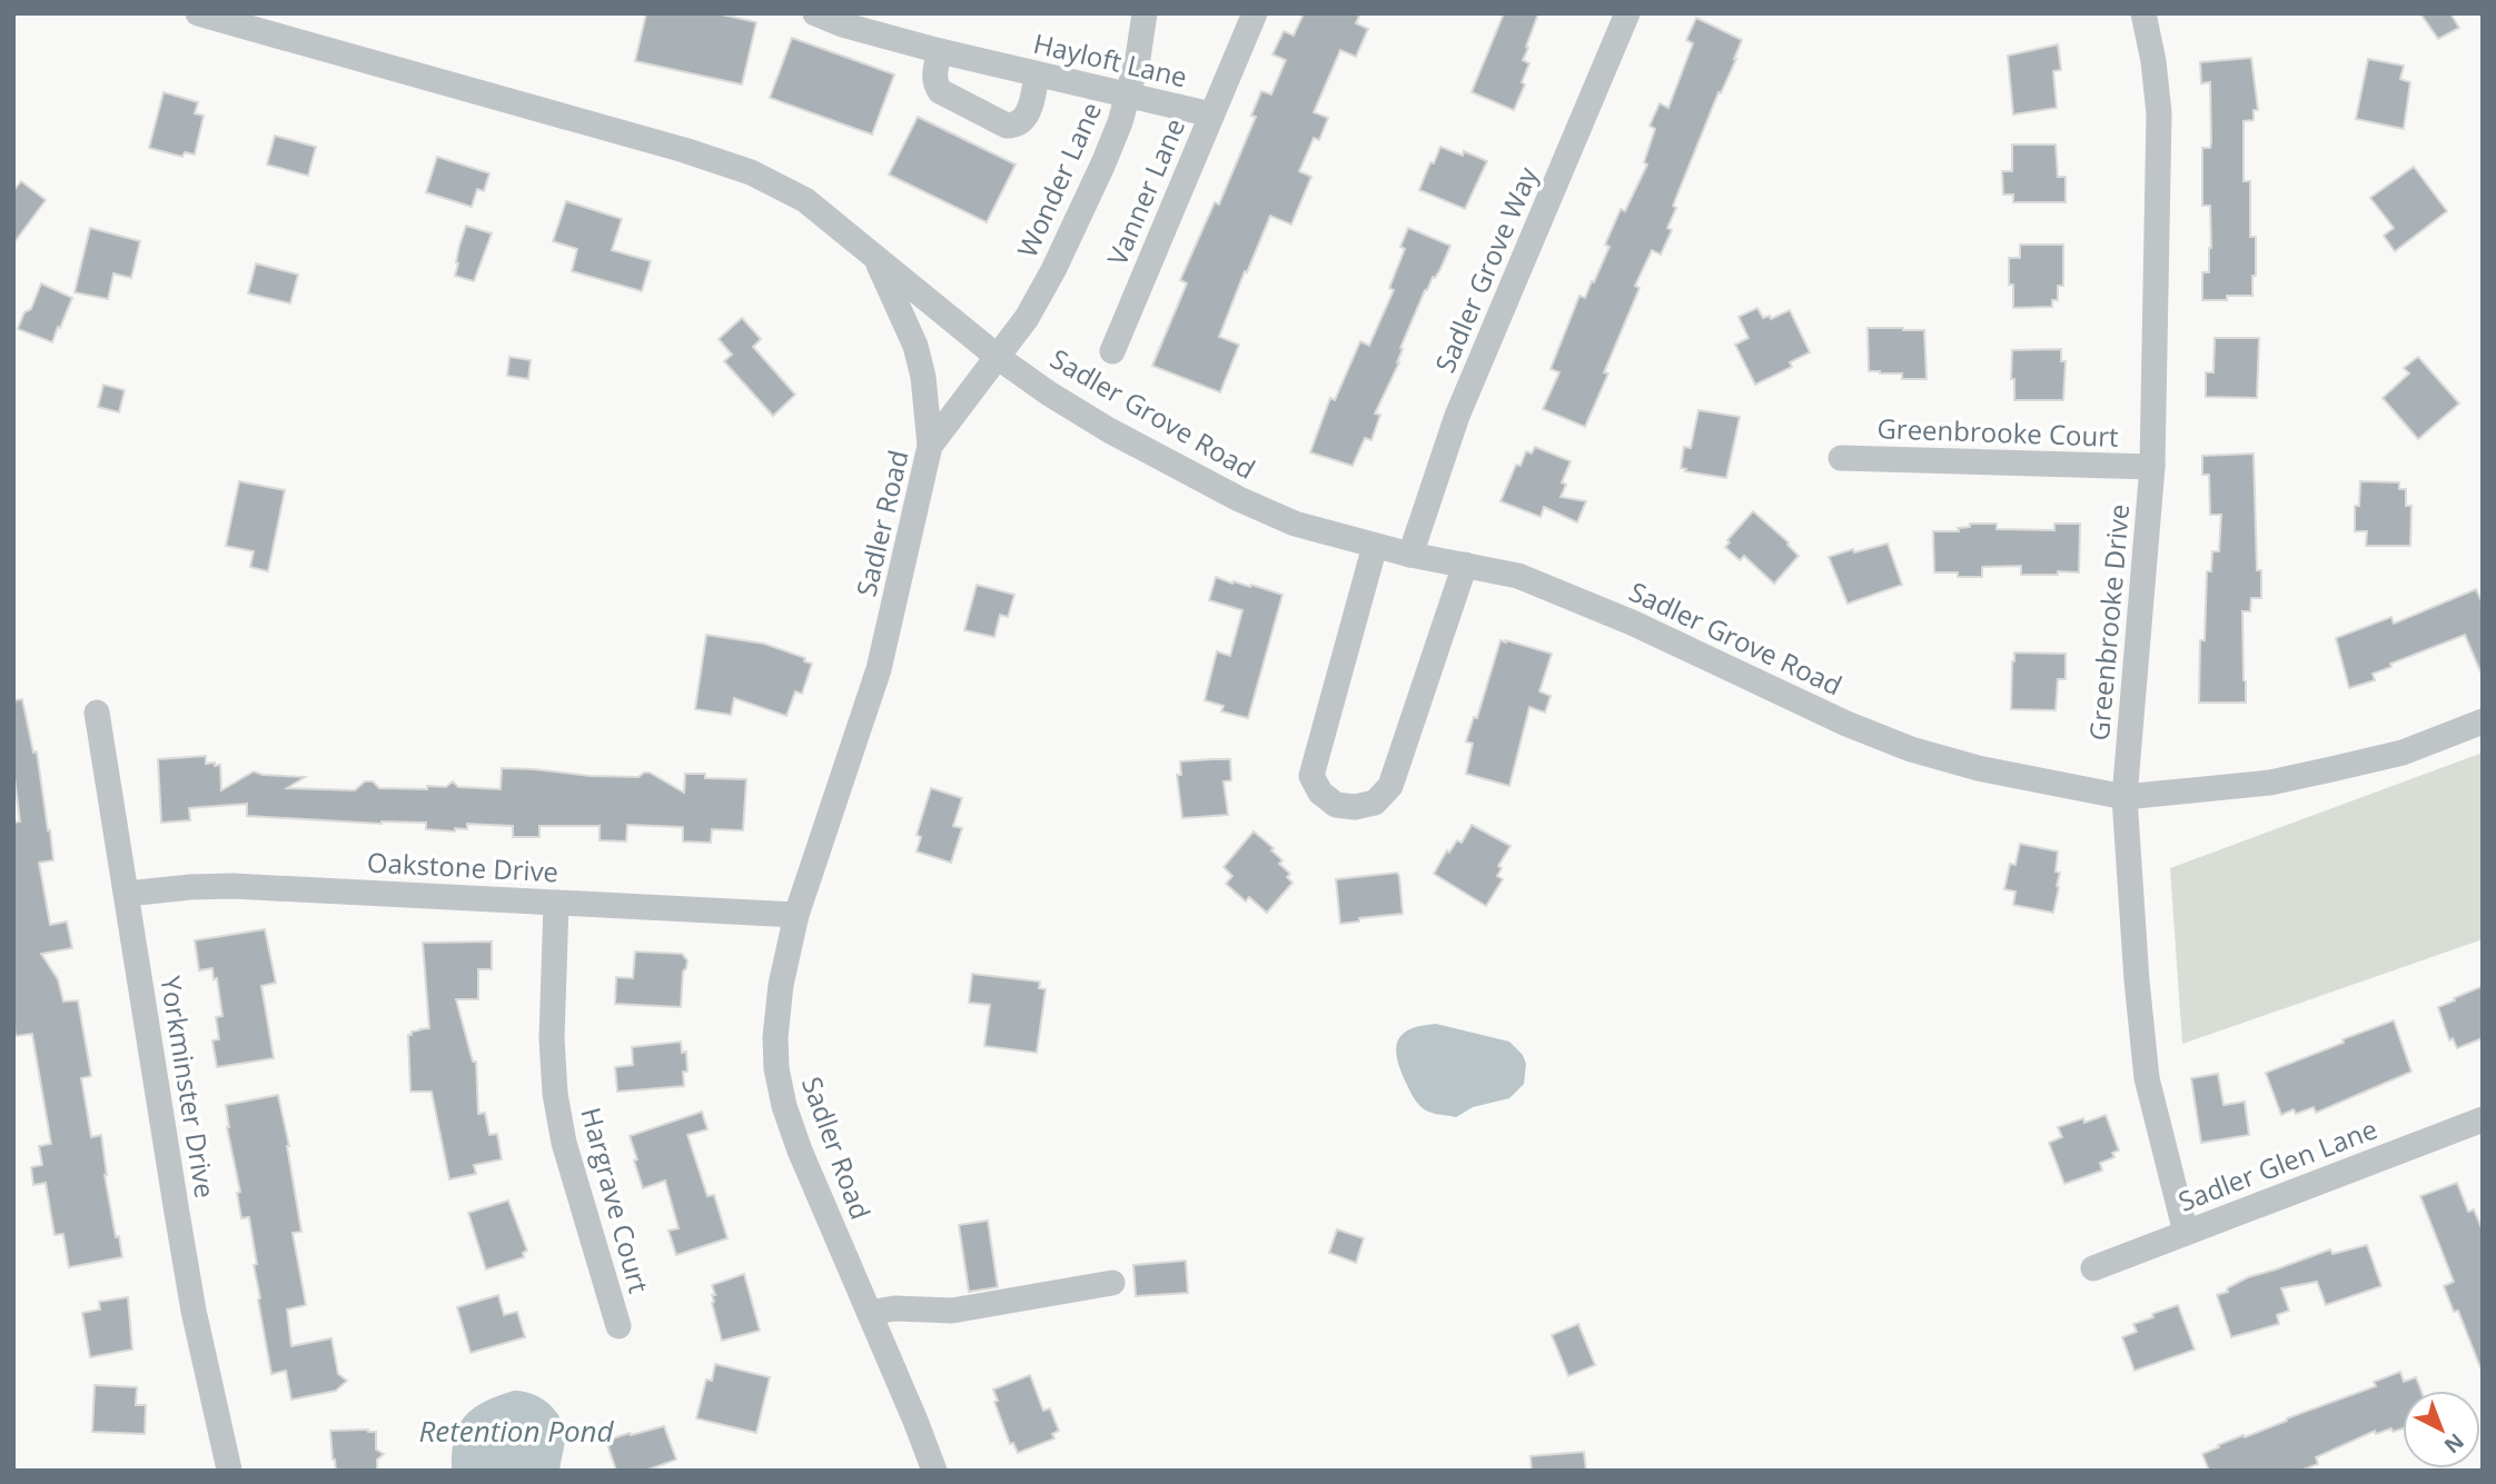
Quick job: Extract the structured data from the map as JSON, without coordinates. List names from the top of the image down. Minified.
{"streets":{"street":["Hayloft Lane","Wonder Lane","Vanner Lane","Sadler Grove Way","Sadler Grove Road","Greenbrooke Court","Sadler Road","Greenbrooke Drive","Oakstone Drive","Yorkminster Drive","Sadler Glen Lane","Hargrave Court"]},"crossings":[["Hayloft Lane","Wonder Lane"],["Hayloft Lane","Vanner Lane"],["Wonder Lane","Sadler Grove Road"],["Wonder Lane","Sadler Road"],["Sadler Grove Way","Sadler Grove Road"],["Sadler Grove Road","Sadler Road"],["Sadler Grove Road","Greenbrooke Drive"],["Greenbrooke Court","Greenbrooke Drive"],["Sadler Road","Oakstone Drive"],["Greenbrooke Drive","Sadler Glen Lane"],["Oakstone Drive","Yorkminster Drive"],["Oakstone Drive","Hargrave Court"]],"water":["Retention Pond"],"north":"bottom right"}
